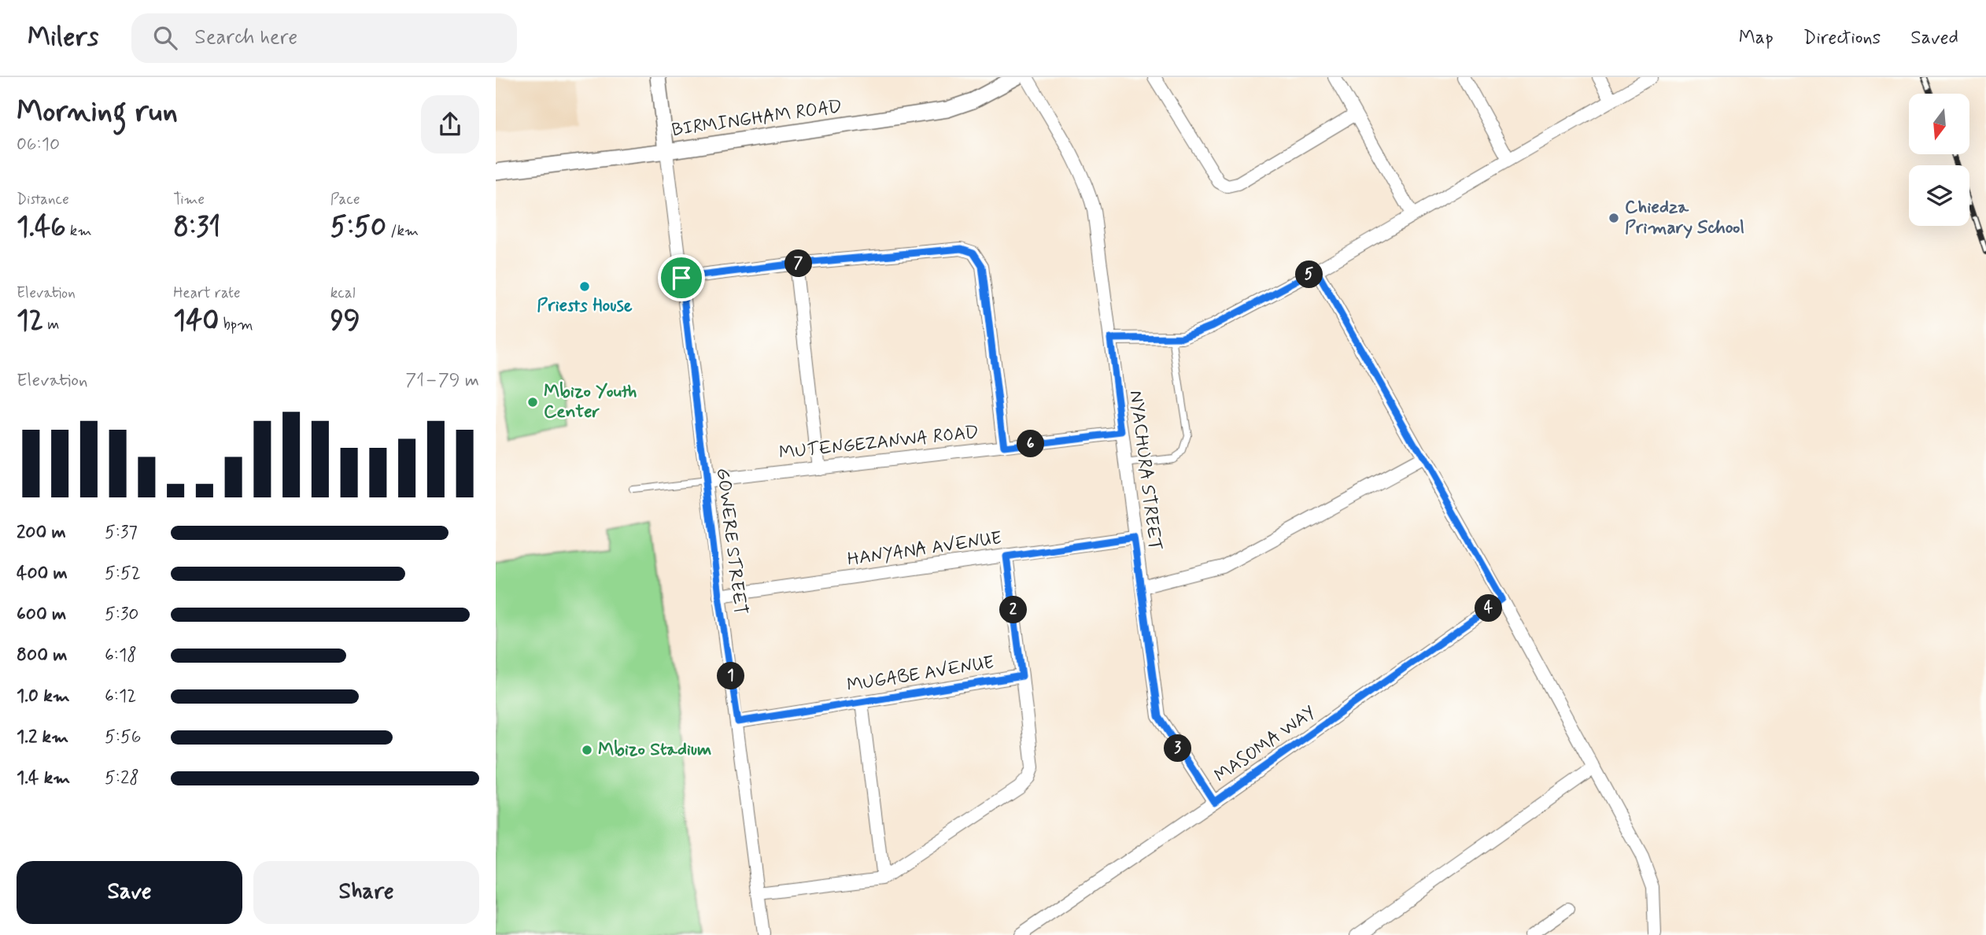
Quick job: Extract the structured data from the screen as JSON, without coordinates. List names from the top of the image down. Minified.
{"streets":{"street":["BIRMINGHAM ROAD","MUTENGEZANWA ROAD","NYACHURA STREET","GOWERE STREET","HANYANA AVENUE","MUGABE AVENUE","MASOMA WAY"]},"crossings":[["BIRMINGHAM ROAD","GOWERE STREET"],["MUTENGEZANWA ROAD","NYACHURA STREET"],["MUTENGEZANWA ROAD","GOWERE STREET"],["NYACHURA STREET","HANYANA AVENUE"],["NYACHURA STREET","MASOMA WAY"],["GOWERE STREET","HANYANA AVENUE"],["GOWERE STREET","MUGABE AVENUE"],["HANYANA AVENUE","MUGABE AVENUE"]],"places":["Chiedza Primary School","Priests House","Mbizo Youth Center","Mbizo Stadium"],"north":"bottom","page":{"header":"Milers","search":"Search here","nav":["Map","Directions","Saved"],"heading":["Morning run","06:10"],"stats":[["Distance","1.46 km"],["Time","8:31"],["Pace","5:50 /km"],["Elevation","12 m"],["Heart rate","140 bpm"],["kcal","99"]],"pins":["7","5","6","4","2","1","3"],"chart":["Elevation","71–79 m"],"list":[{"name":"200 m","note":"5:37"},{"name":"400 m","note":"5:52"},{"name":"600 m","note":"5:30"},{"name":"800 m","note":"6:18"},{"name":"1.0 km","note":"6:12"},{"name":"1.2 km","note":"5:56"},{"name":"1.4 km","note":"5:28"}],"buttons":["Save","Share"]}}
